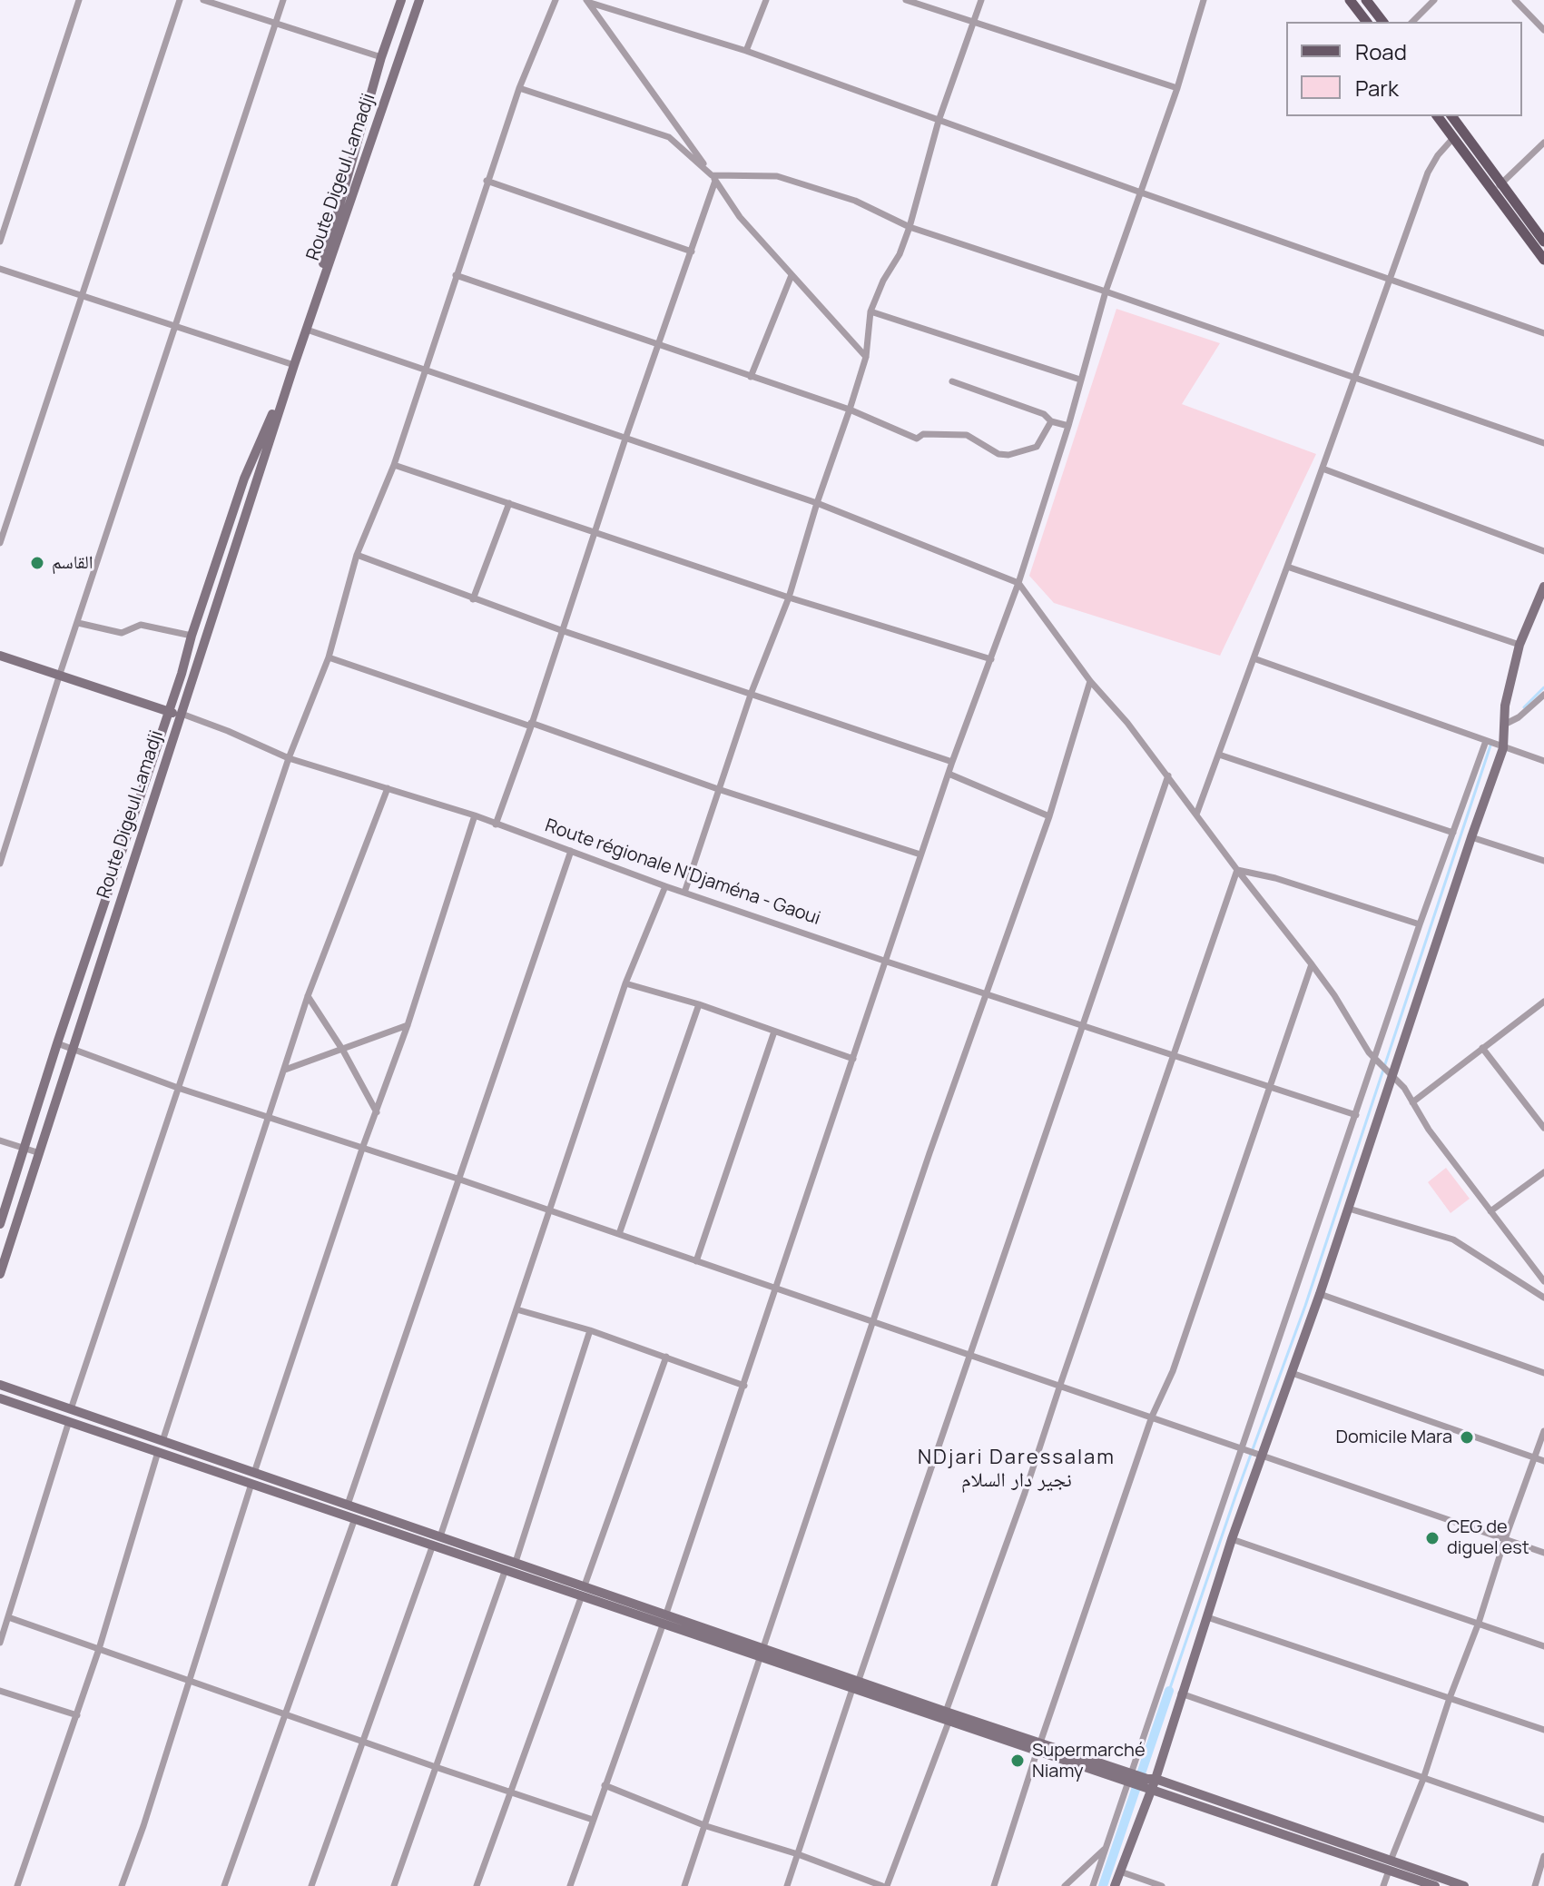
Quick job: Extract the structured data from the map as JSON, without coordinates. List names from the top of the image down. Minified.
{"streets":{"street":["Route Digeul Lamadji","Route régionale N'Djaména - Gaoui"]},"crossings":[["Route Digeul Lamadji","Route régionale N'Djaména - Gaoui"]],"districts":["NDjari Daressalam نجير دار السلام"],"places":["القاسم","Domicile Mara","CEG de diguel est","Supermarché Niamy"],"legend":["Road","Park"]}
